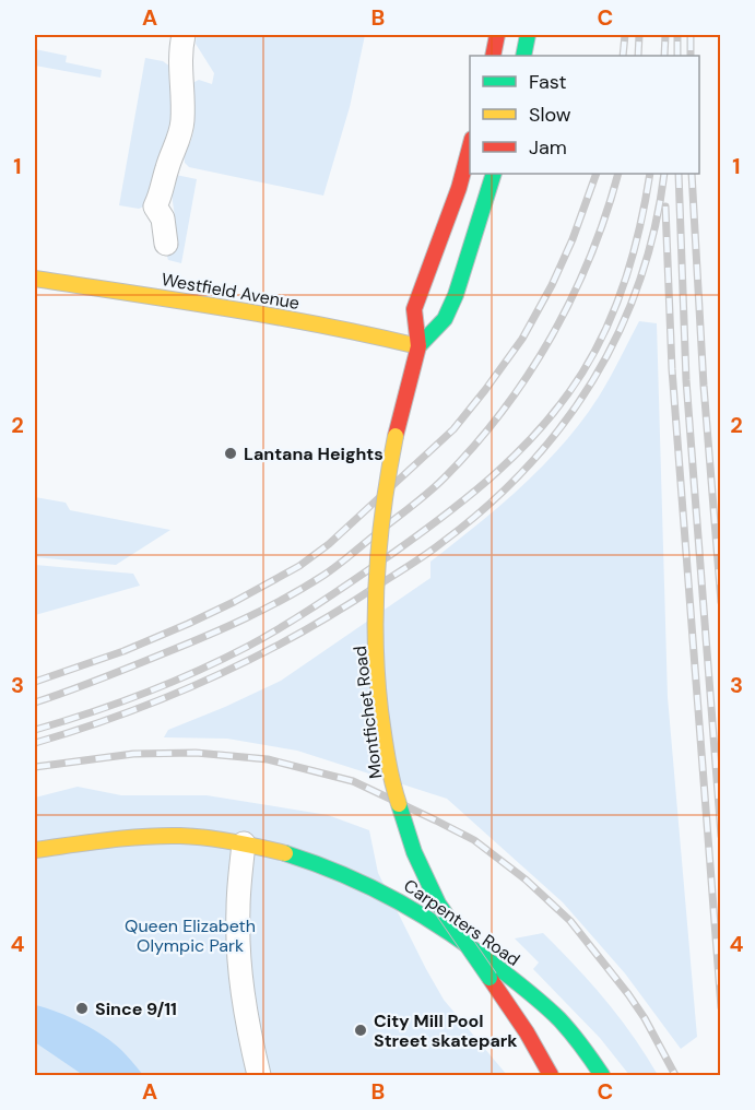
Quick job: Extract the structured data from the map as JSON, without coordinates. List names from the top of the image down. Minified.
{"streets":{"street":["Westfield Avenue","Montfichet Road","Carpenters Road"]},"crossings":[["Westfield Avenue","Montfichet Road"]],"parks":["Queen Elizabeth Olympic Park"],"places":["Lantana Heights","Since 9/11","City Mill Pool Street skatepark"],"legend":["Fast","Slow","Jam"],"grid":{"columns":["A","B","C"],"rows":["1","2","3","4"]}}
